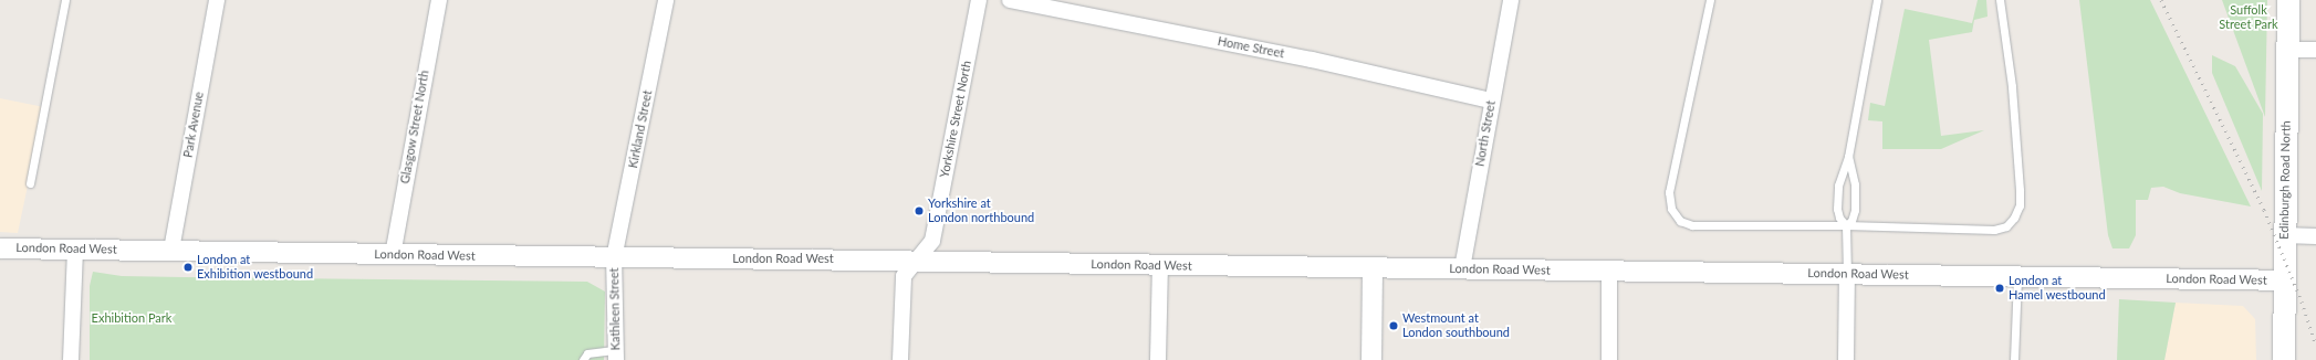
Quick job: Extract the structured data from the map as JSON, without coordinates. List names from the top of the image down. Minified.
{"streets":{"main road":["Edinburgh Road North"],"street":["Home Street","Yorkshire Street North","Park Avenue","Glasgow Street North","Kirkland Street","North Street","London Road West","Kathleen Street"]},"crossings":[["Home Street","North Street"],["Yorkshire Street North","London Road West"],["Park Avenue","London Road West"],["Glasgow Street North","London Road West"],["Kirkland Street","London Road West"],["Kirkland Street","Kathleen Street"],["North Street","London Road West"],["Edinburgh Road North","London Road West"],["London Road West","Kathleen Street"]],"parks":["Suffolk Street Park","Exhibition Park"],"places":["Yorkshire at London northbound","London at Exhibition westbound","London at Hamel westbound","Westmount at London southbound"]}
